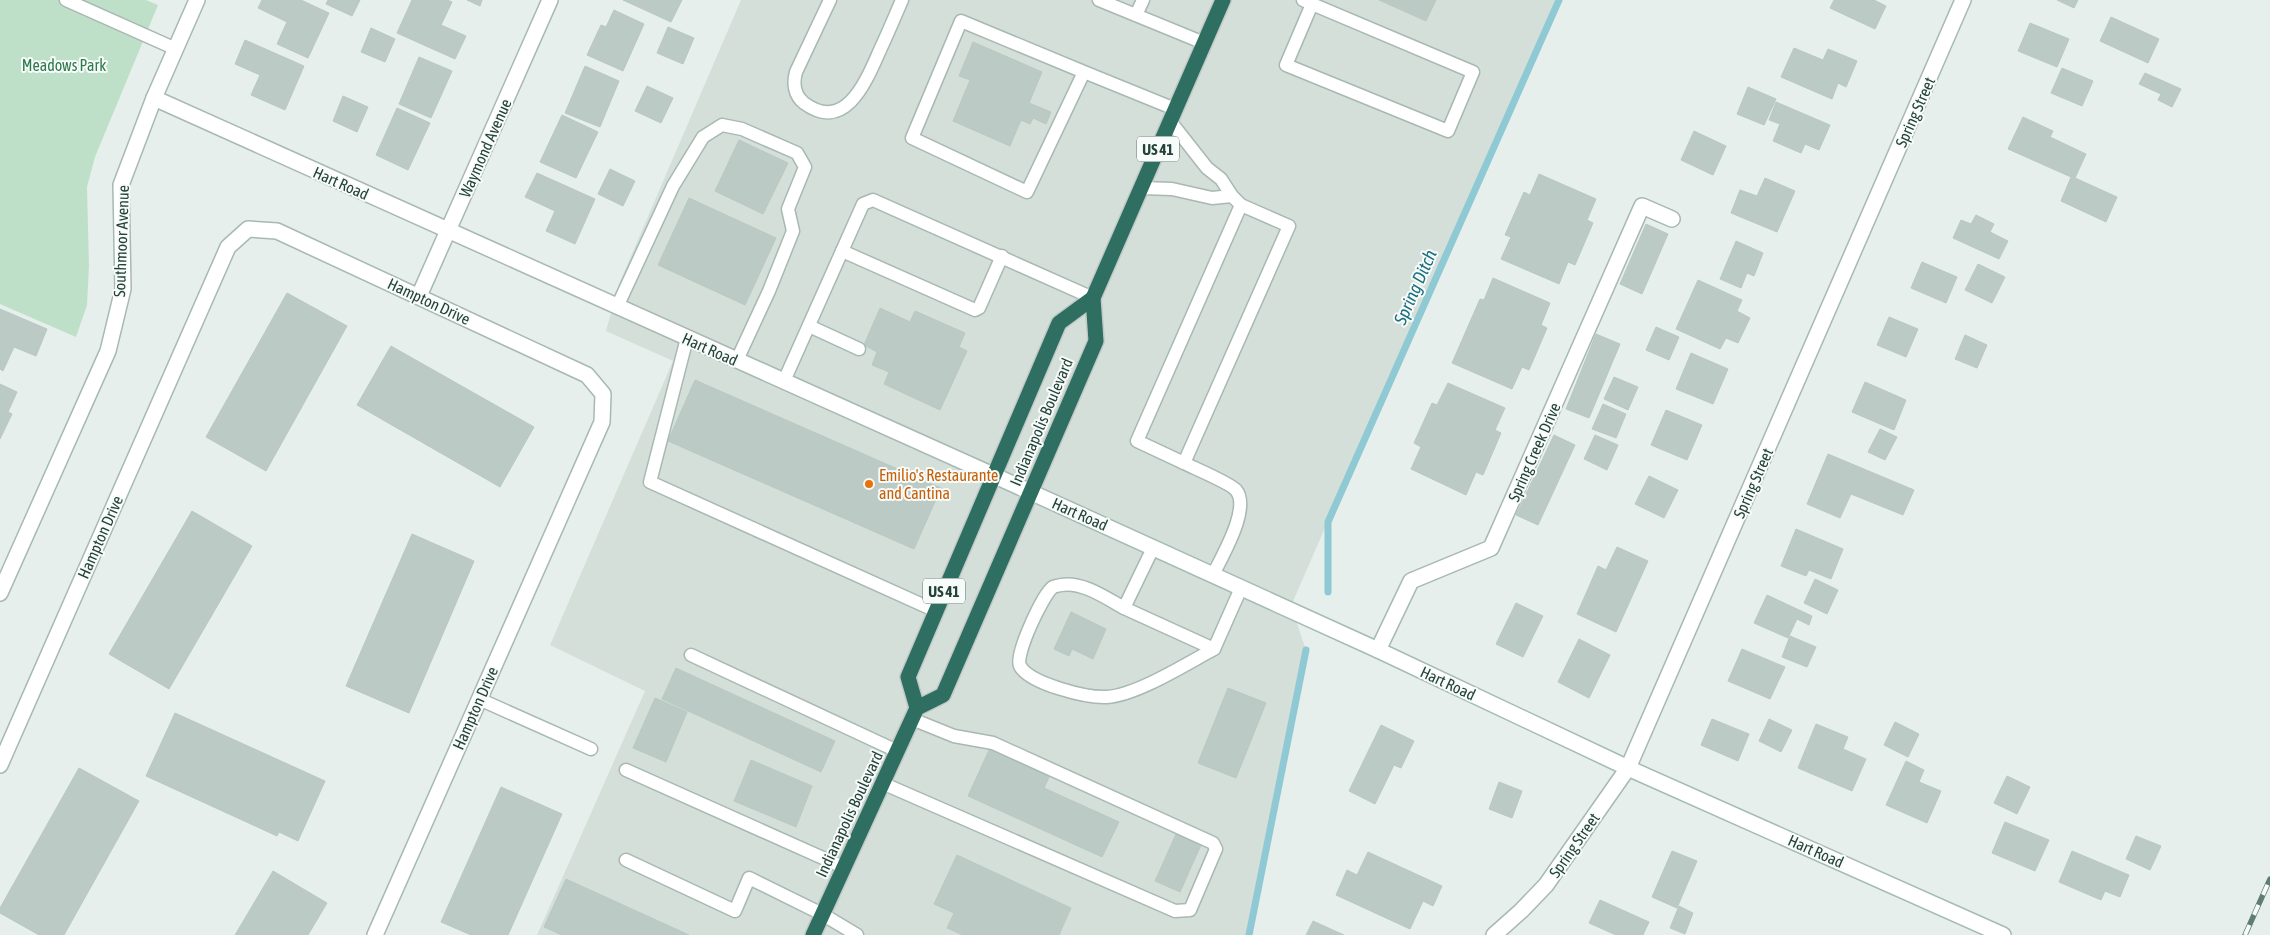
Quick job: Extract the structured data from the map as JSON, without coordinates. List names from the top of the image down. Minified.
{"streets":{"highway":["US 41","Indianapolis Boulevard"],"street":["Spring Street","Waymond Avenue","Hart Road","Southmoor Avenue","Hampton Drive","Spring Creek Drive"]},"crossings":[["Spring Street","Hart Road"],["Waymond Avenue","Hart Road"],["Waymond Avenue","Hampton Drive"],["Hart Road","Southmoor Avenue"],["Hart Road","Indianapolis Boulevard"],["Hart Road","Spring Creek Drive"]],"water":["Spring Ditch"],"parks":["Meadows Park"],"places":["Emilio's Restaurante and Cantina"]}
